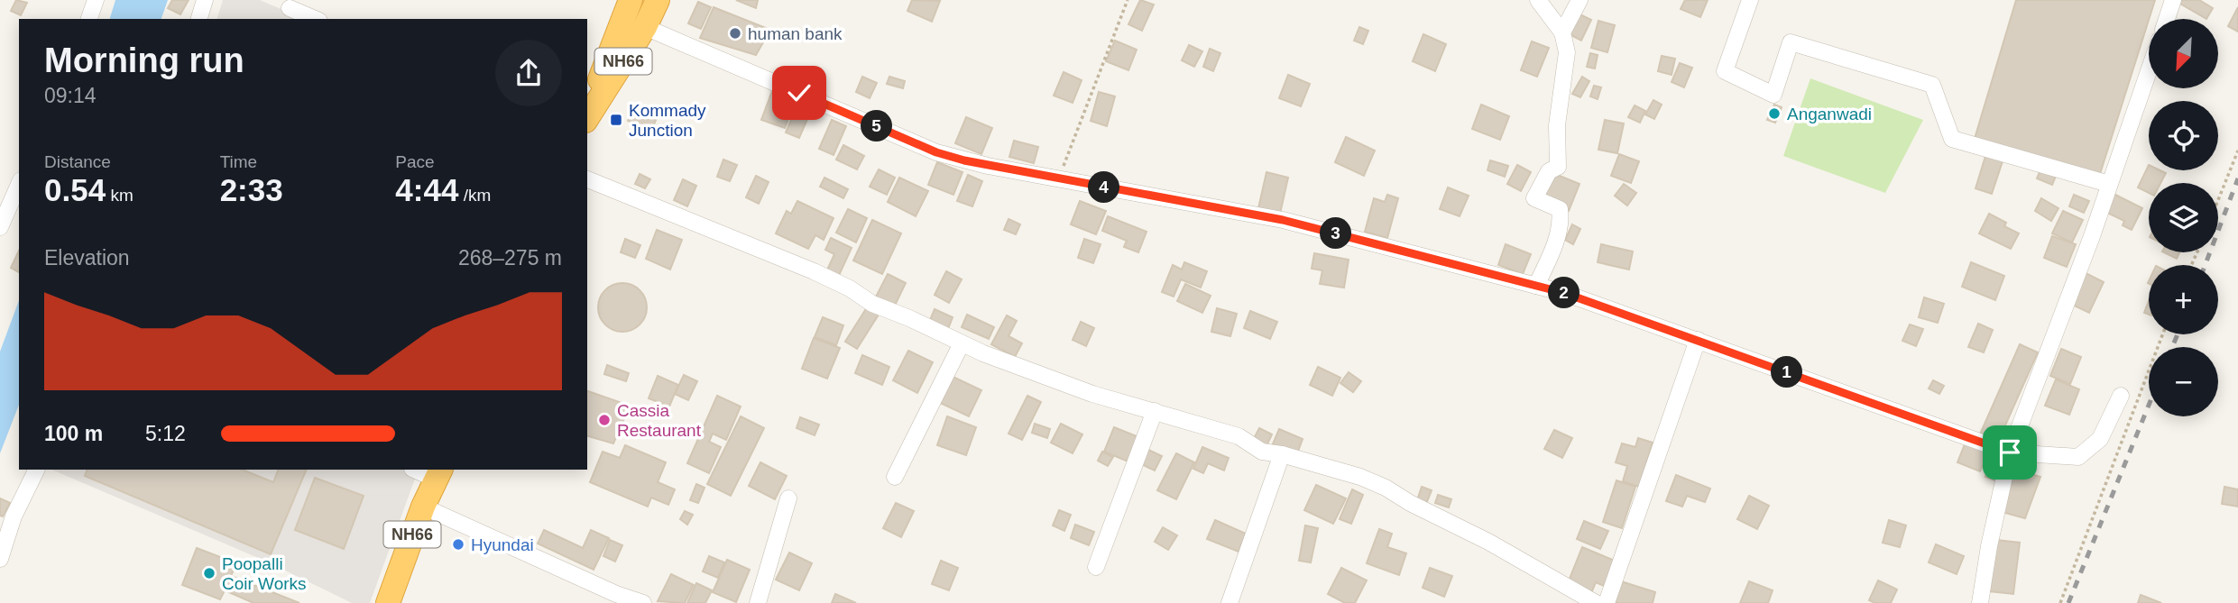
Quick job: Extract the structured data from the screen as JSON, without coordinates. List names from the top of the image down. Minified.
{"streets":{"highway":["NH66"]},"places":{"other":["human bank","Anganwadi","Cassia Restaurant","Hyundai","Poopalli Coir Works"],"transit":["Kommady Junction"]},"north":"bottom left","page":{"map_buttons":["+","−"],"heading":["Morning run","09:14"],"pins":["5","4","3","2","1"],"stats":[["Distance","0.54 km"],["Time","2:33"],["Pace","4:44 /km"]],"chart":["Elevation","268–275 m"],"list":[{"name":"100 m","note":"5:12"}]}}
